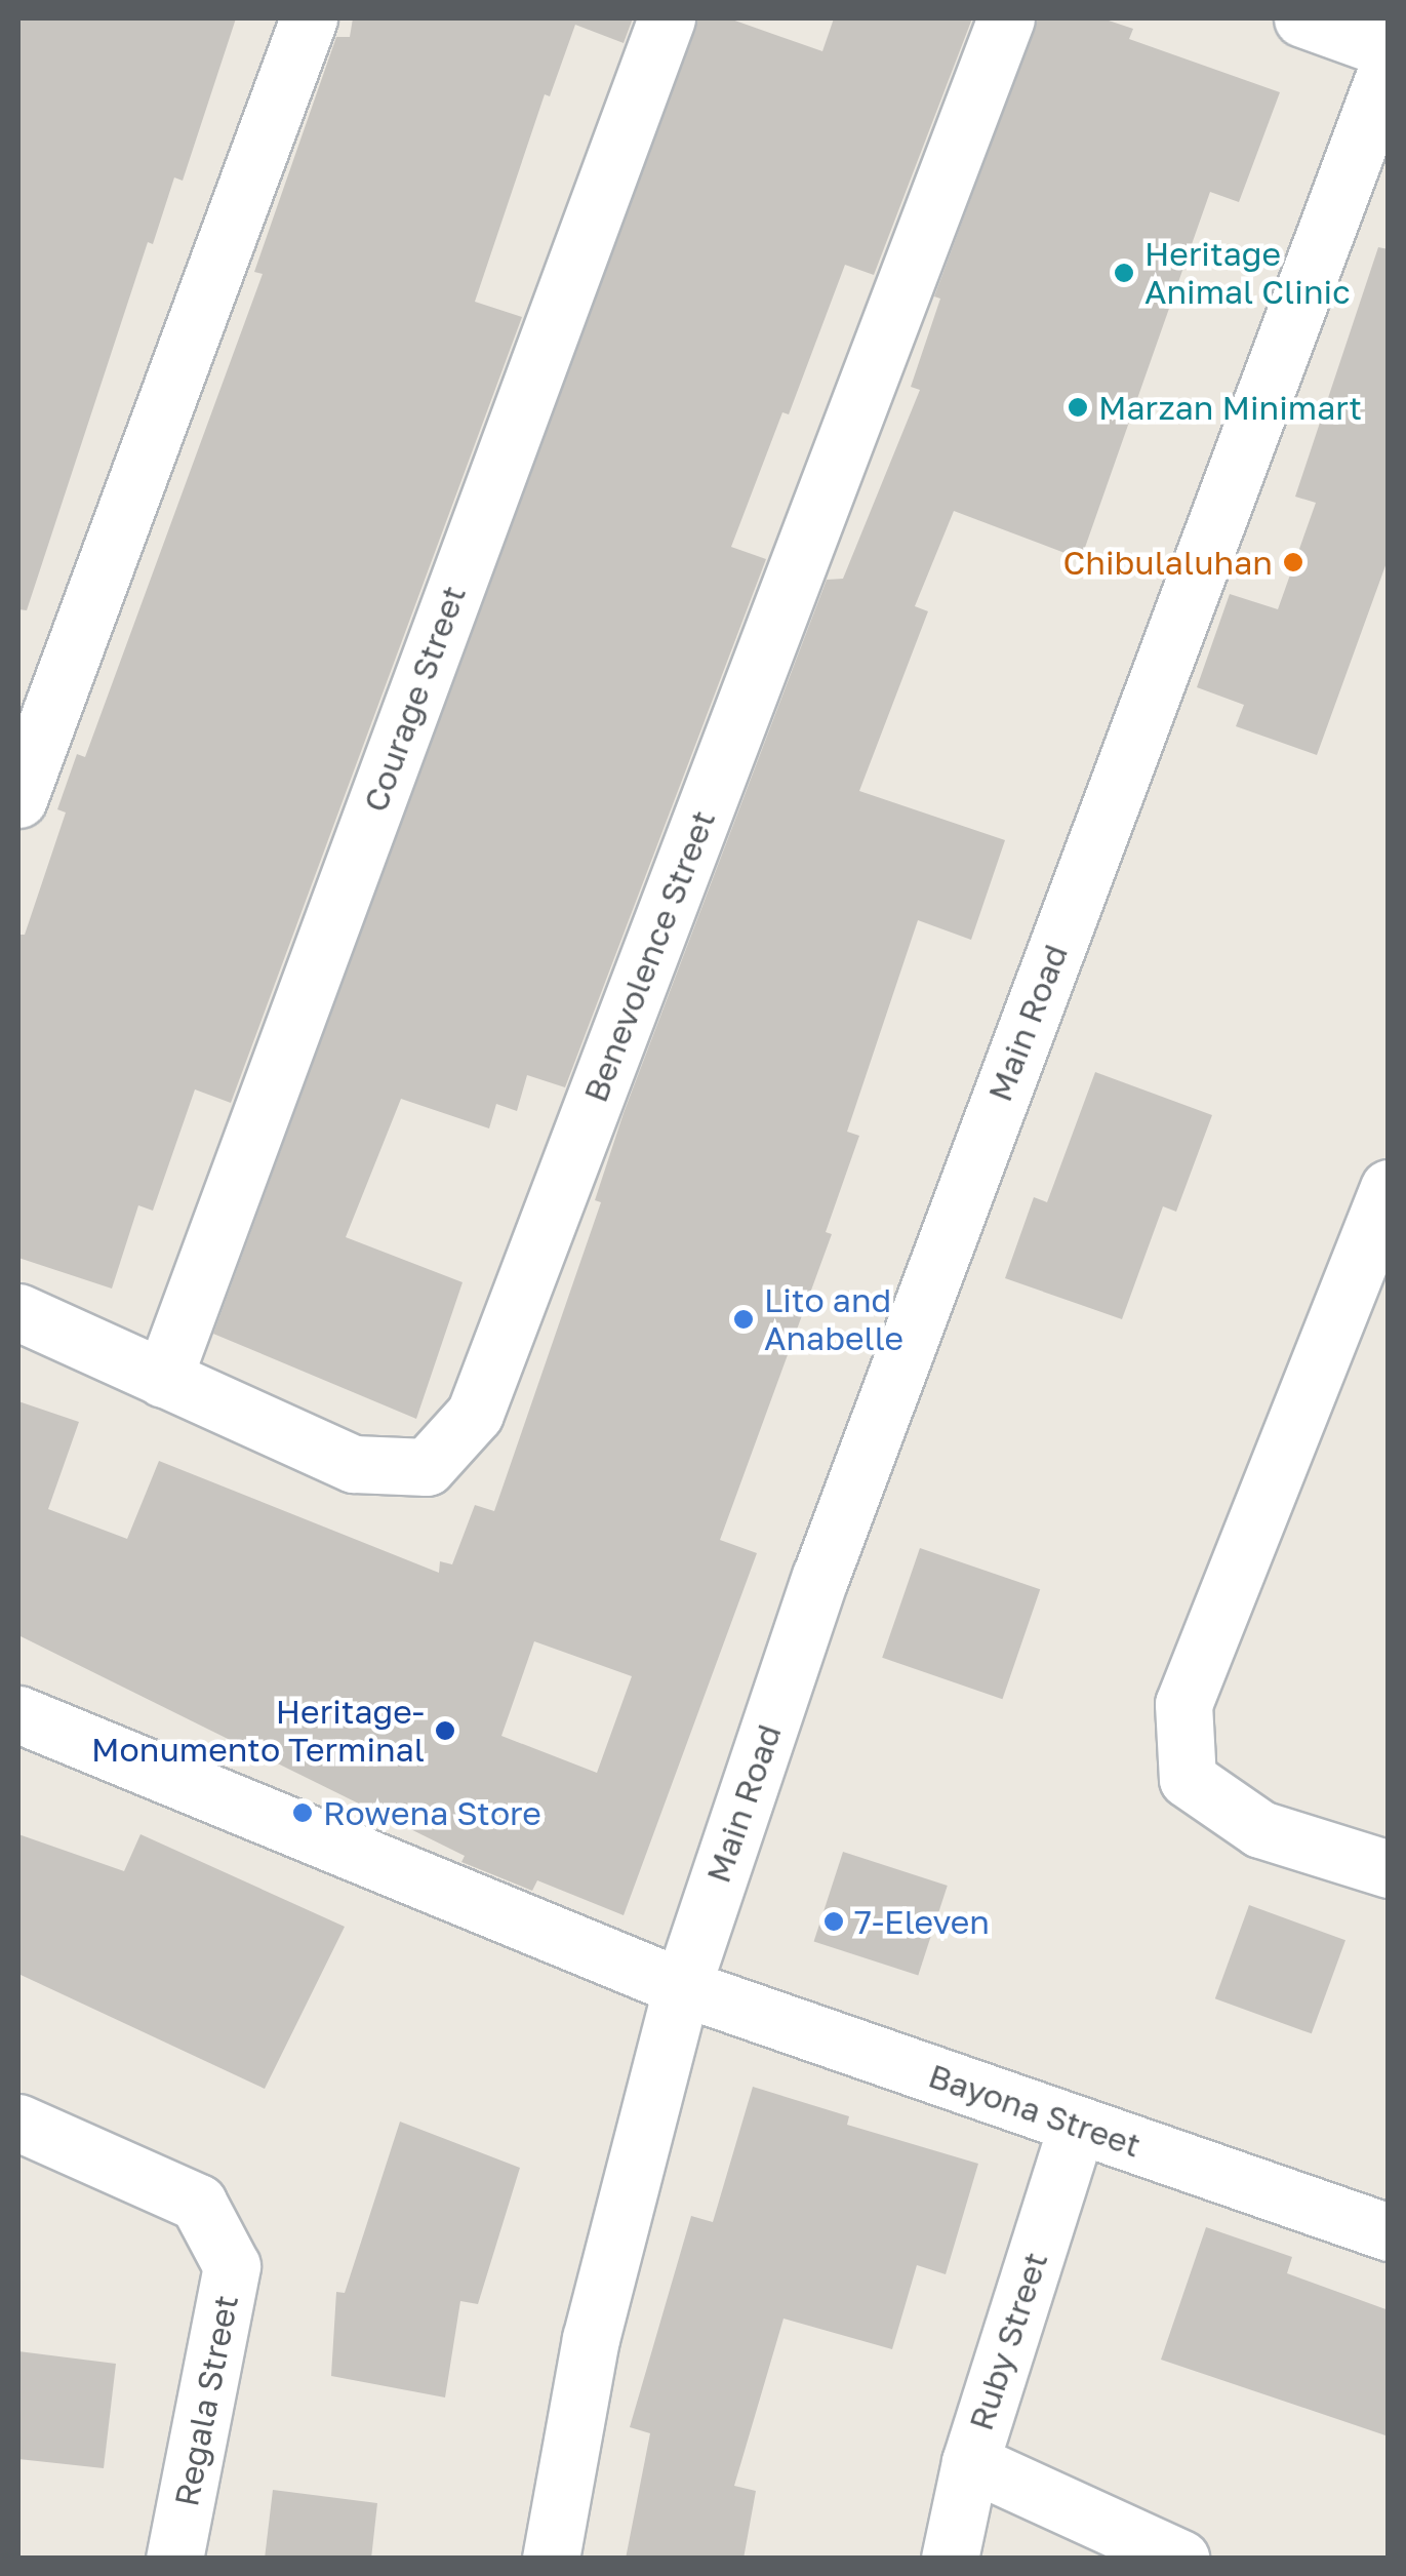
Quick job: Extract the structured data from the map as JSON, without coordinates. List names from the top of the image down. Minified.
{"streets":{"street":["Courage Street","Benevolence Street","Main Road","Bayona Street","Ruby Street","Regala Street"]},"crossings":[["Courage Street","Benevolence Street"],["Main Road","Bayona Street"],["Bayona Street","Ruby Street"]],"places":["Heritage Animal Clinic","Marzan Minimart","Chibulaluhan","Lito and Anabelle","Heritage- Monumento Terminal","Rowena Store","7-Eleven"]}
